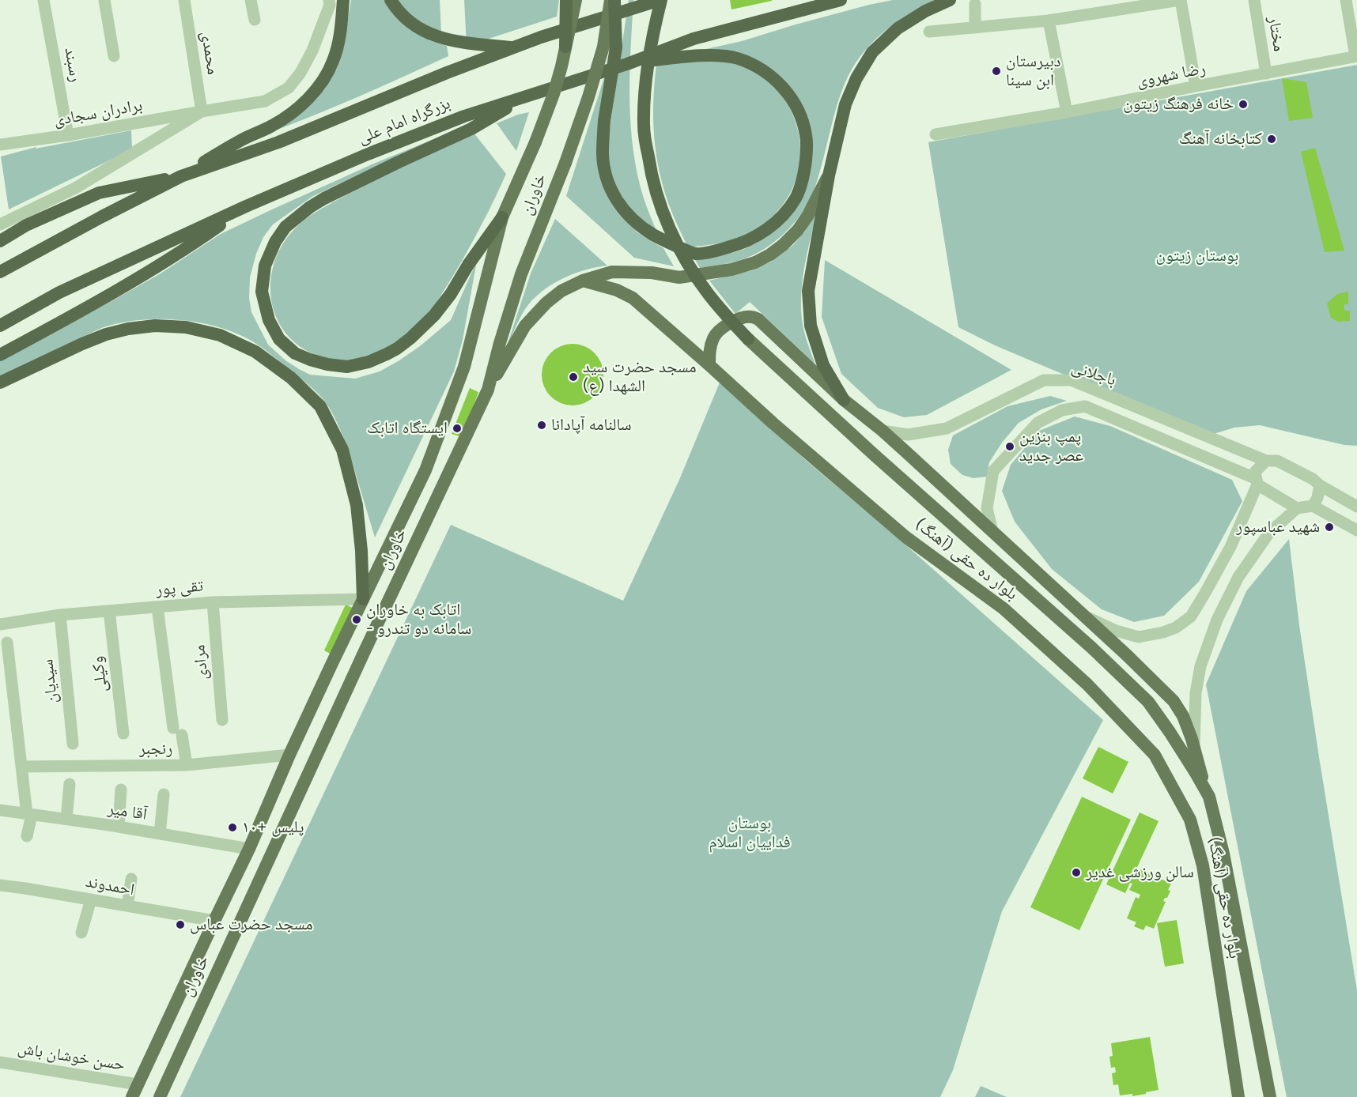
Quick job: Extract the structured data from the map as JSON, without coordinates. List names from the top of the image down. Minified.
{"streets":{"highway":["بزرگراه امام علی"],"main road":["خاوران","بلوار ده حقی (آهنگ)"],"street":["مختار","محمدی","رسبند","رضا شهروی","برادران سجادی","باجلانی","تقی پور","مرادی","وکیلی","سیدیان","رنجبر","آقا میر","احمدوند","حسن خوشان باش"]},"crossings":[["مختار","رضا شهروی"],["محمدی","برادران سجادی"],["رسبند","برادران سجادی"],["خاوران","تقی پور"],["خاوران","رنجبر"],["خاوران","آقا میر"],["خاوران","احمدوند"],["خاوران","حسن خوشان باش"],["تقی پور","مرادی"],["تقی پور","وکیلی"],["تقی پور","سیدیان"]],"parks":["بوستان زیتون","بوستان فداییان اسلام"],"places":["دبیرستان ابن سینا","خانه فرهنگ زيتون","کتابخانه آهنگ","مسجد حضرت سید الشهدا (ع)","سالنامه آپادانا","ایستگاه اتابک","پمپ بنزین عصر جدید","شهید عباسپور","اتابک به خاوران - سامانه دو تندرو","پلیس +۱۰","سالن ورزشی غدیر","مسجد حضرت عباس"]}
